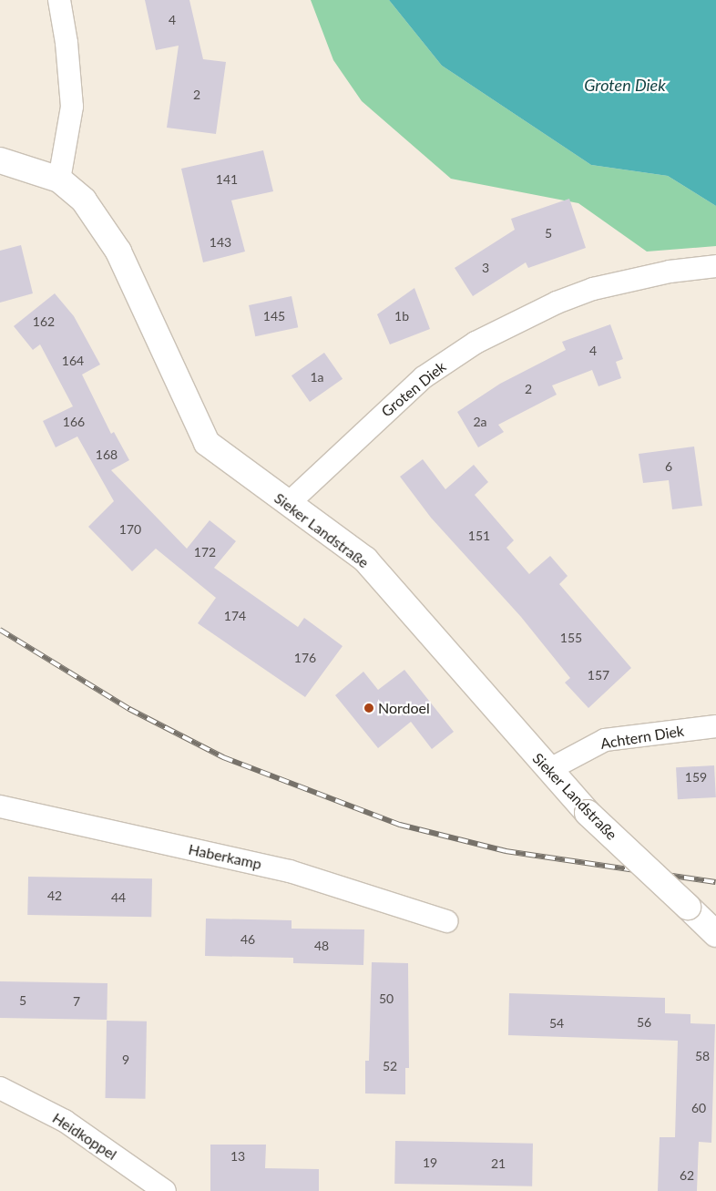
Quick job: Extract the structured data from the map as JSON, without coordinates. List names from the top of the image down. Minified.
{"streets":{"street":["Groten Diek","Sieker Landstraße","Achtern Diek","Haberkamp","Heidkoppel"]},"crossings":[["Groten Diek","Sieker Landstraße"],["Sieker Landstraße","Achtern Diek"]],"water":["Groten Diek"],"places":["Nordoel"],"house_numbers":["4","2","141","5","143","3","145","1b","162","4","164","1a","2","166","2a","168","6","170","151","172","174","155","176","157","159","42","44","46","48","50","5","7","56","54","58","9","52","60","13","19","21","62"]}
